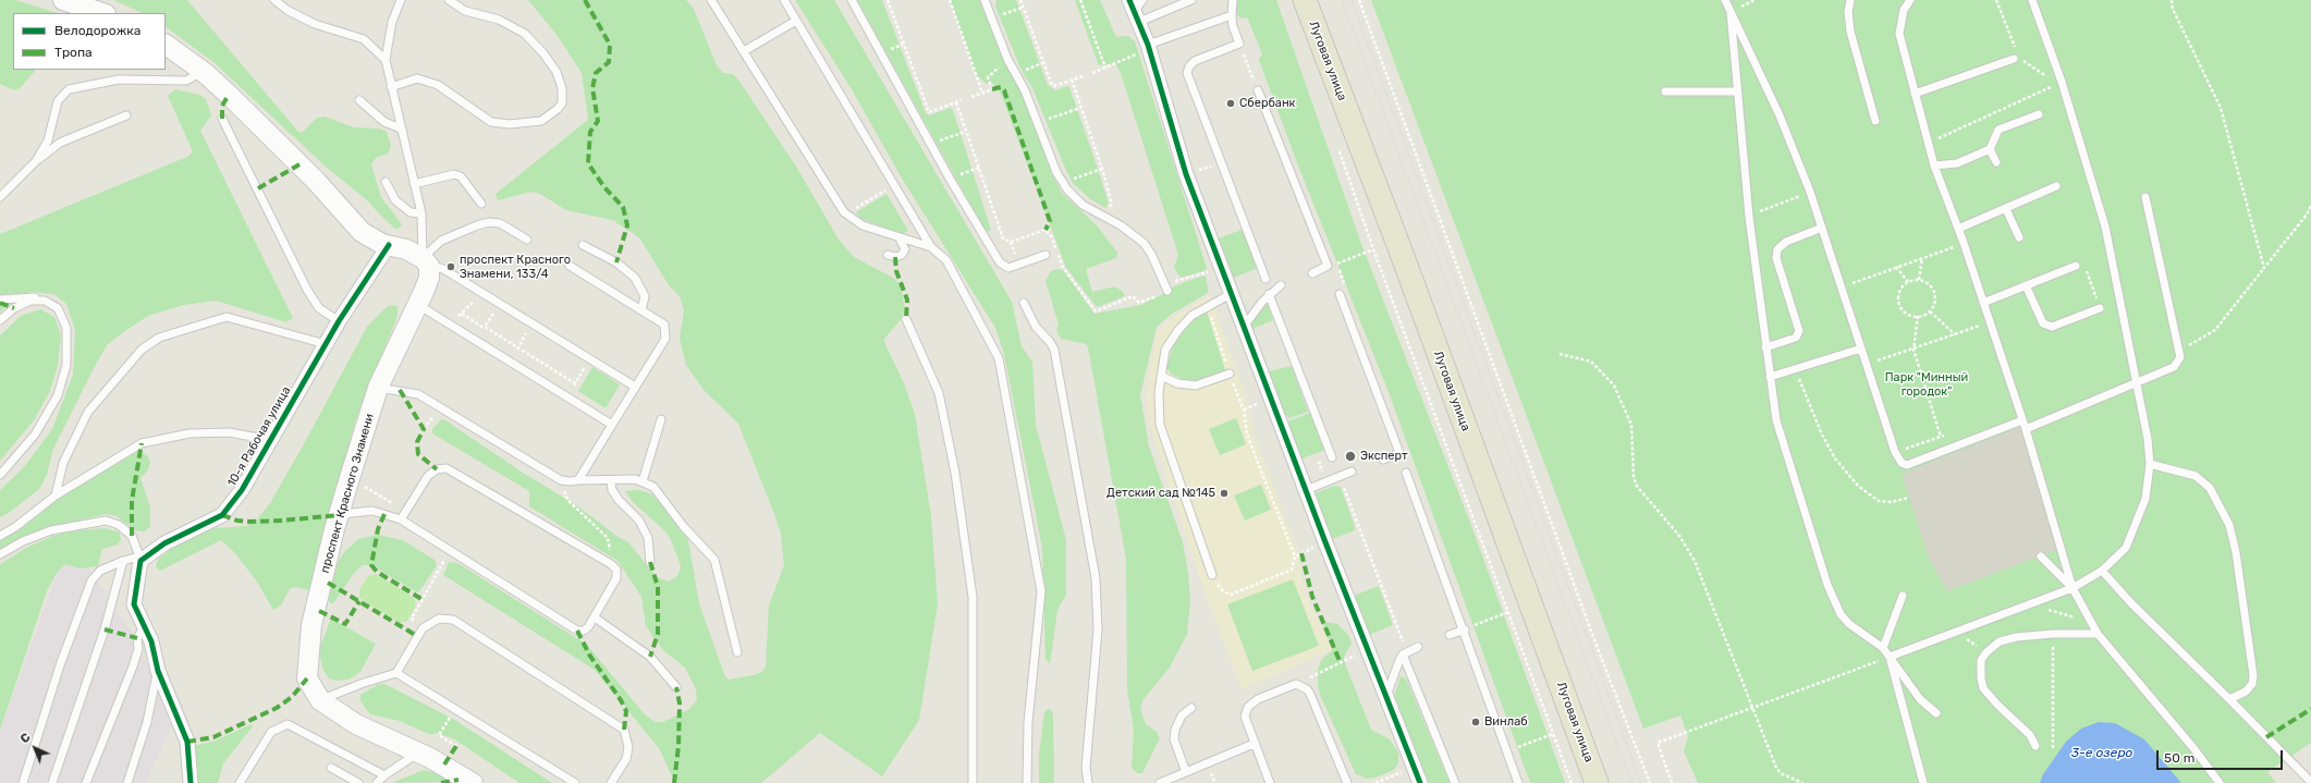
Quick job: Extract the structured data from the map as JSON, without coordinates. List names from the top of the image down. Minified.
{"streets":{"main road":["Луговая улица","проспект Красного Знамени"],"street":["10-я Рабочая улица"]},"water":["3-е озеро"],"parks":["Парк \"Минный городок\""],"places":["Сбербанк","проспект Красного Знамени, 133/4","Эксперт","Детский сад №145","Винлаб"],"legend":["Велодорожка","Тропа"],"scale_bar":"50 m","north":"top left"}
